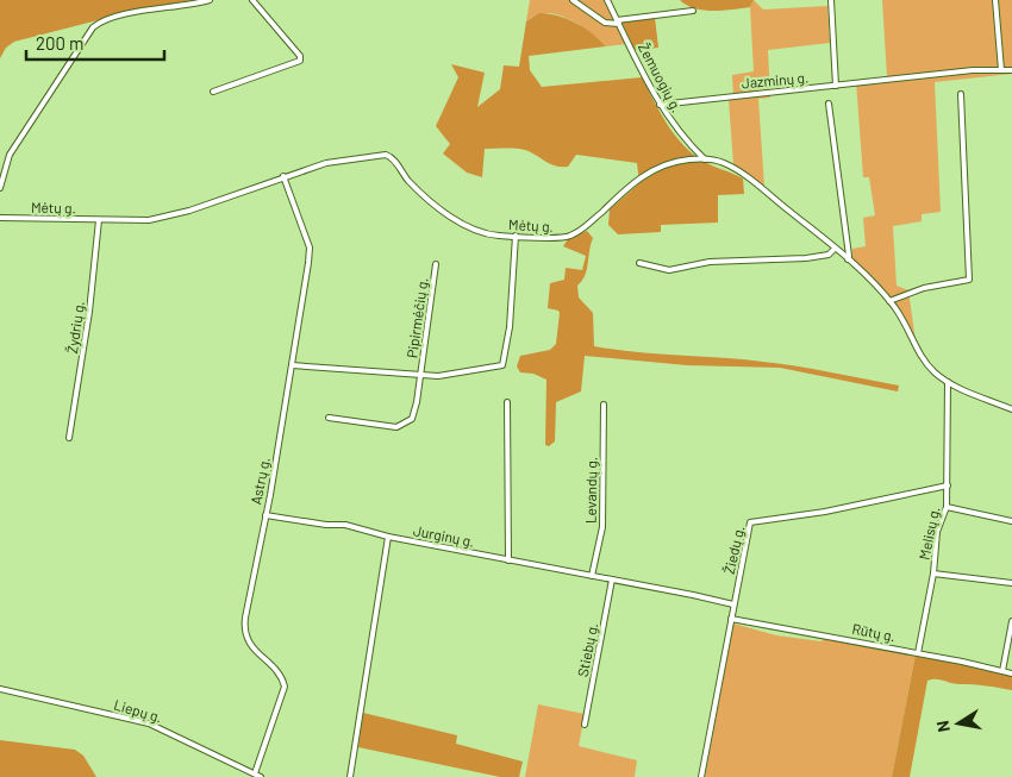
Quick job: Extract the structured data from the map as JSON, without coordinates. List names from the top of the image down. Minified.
{"streets":{"street":["Žemuogių g.","Jazminų g.","Mėtų g.","Pipirmėčių g.","Žydrių g.","Astrų g.","Levandų g.","Melisų g.","Jurginų g.","Žiedų g.","Rūtų g.","Stiebų g.","Liepų g."]},"crossings":[["Žemuogių g.","Jazminų g."],["Žemuogių g.","Mėtų g."],["Mėtų g.","Žydrių g."],["Mėtų g.","Astrų g."],["Mėtų g.","Melisų g."],["Astrų g.","Jurginų g."],["Astrų g.","Liepų g."],["Levandų g.","Jurginų g."],["Melisų g.","Žiedų g."],["Melisų g.","Rūtų g."],["Jurginų g.","Žiedų g."],["Jurginų g.","Stiebų g."],["Žiedų g.","Rūtų g."]],"scale_bar":"200 m","north":"left"}
